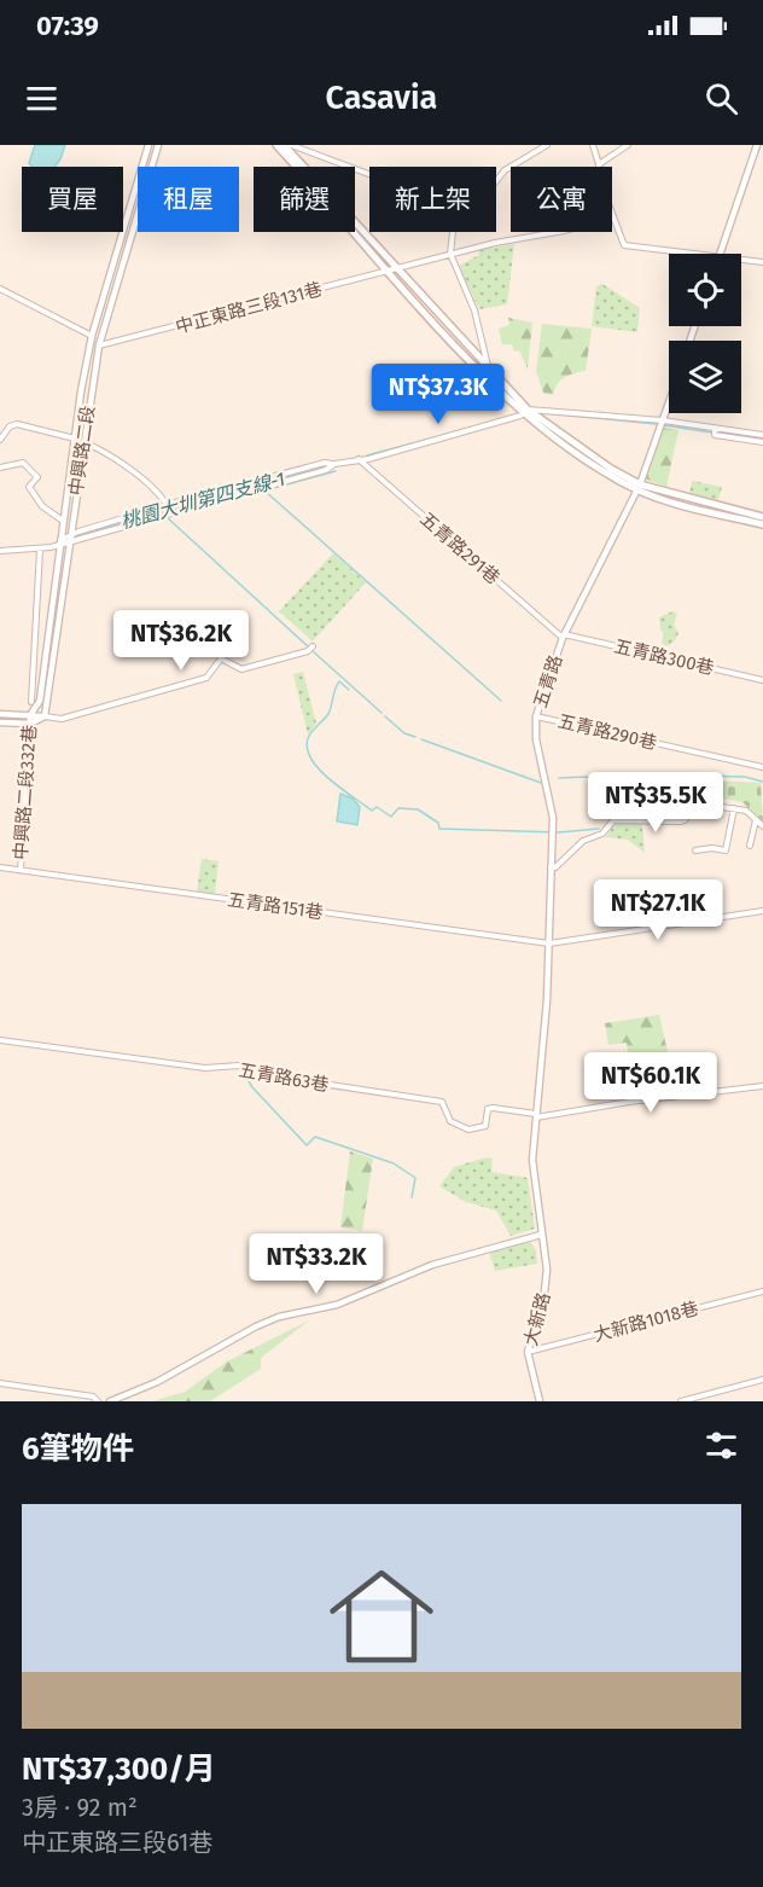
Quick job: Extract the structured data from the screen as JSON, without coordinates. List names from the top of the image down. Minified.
{"streets":{"street":["中正東路三段131巷","中興路二段","五青路291巷","五青路300巷","五青路","五青路290巷","中興路二段332巷","五青路151巷","五青路63巷","大新路","大新路1018巷"]},"crossings":[["中正東路三段131巷","中興路二段"],["中興路二段","中興路二段332巷"],["五青路291巷","五青路300巷"],["五青路291巷","五青路"],["五青路300巷","五青路"],["五青路","五青路290巷"],["五青路","五青路151巷"],["五青路","五青路63巷"],["五青路","大新路"],["中興路二段332巷","五青路151巷"],["大新路","大新路1018巷"]],"water":["桃園大圳第四支線-1"],"page":{"status":"07:39","header":"Casavia","chip":["買屋","租屋","篩選","新上架","公寓"],"price":["NT$37.3K","NT$36.2K","NT$35.5K","NT$27.1K","NT$60.1K","NT$33.2K"],"heading":"6筆物件","list":[{"name":"NT$37,300/月","note":"3房 · 92 m² · 中正東路三段61巷"}]}}
